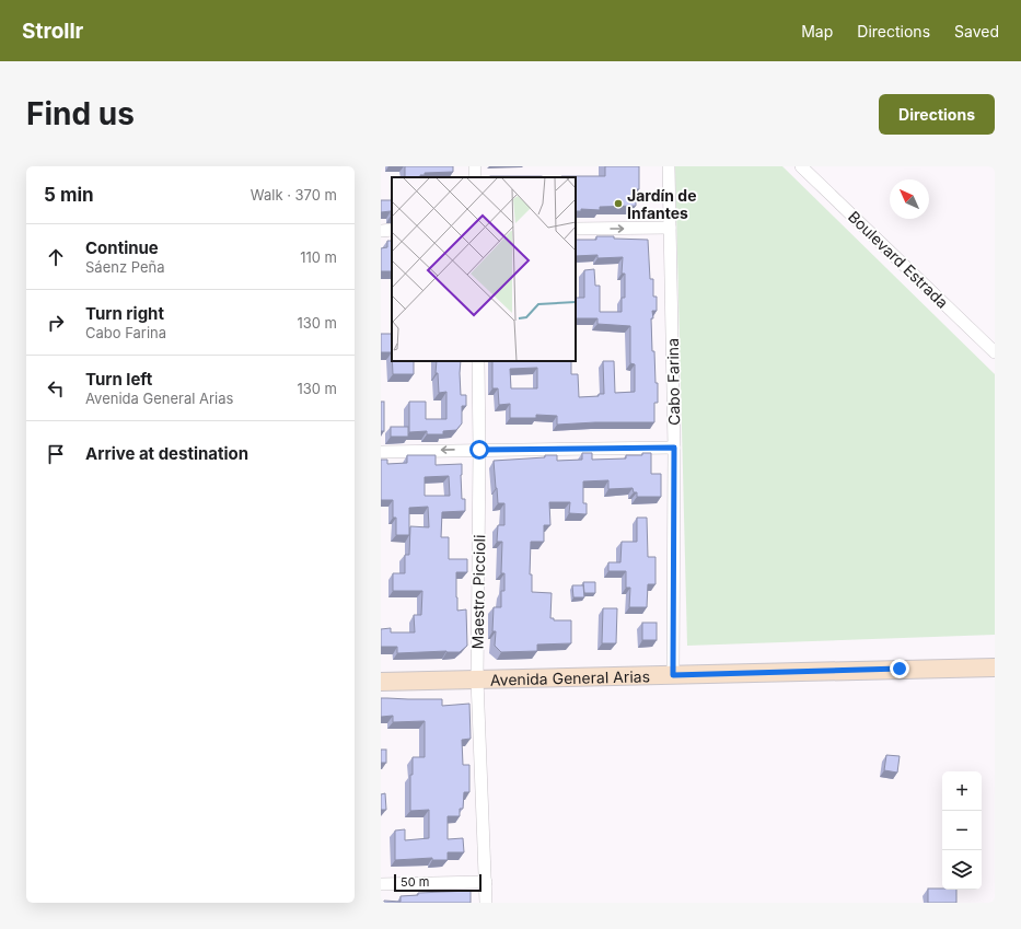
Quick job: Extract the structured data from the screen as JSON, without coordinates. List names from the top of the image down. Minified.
{"streets":{"main road":["Avenida General Arias"],"street":["Boulevard Estrada","Cabo Farina","Maestro Piccioli"]},"crossings":[["Cabo Farina","Avenida General Arias"],["Maestro Piccioli","Avenida General Arias"]],"places":["Jardín de Infantes"],"scale_bar":"50 m","north":"top left","page":{"header":"Strollr","nav":["Map","Directions","Saved"],"buttons":"Directions","title":"Find us","heading":["5 min","Walk · 370 m"],"list":[["Continue","Sáenz Peña","110 m"],["Turn right","Cabo Farina","130 m"],["Turn left","Avenida General Arias","130 m"],"Arrive at destination"],"map_buttons":["+","−"],"scale":"50 m"}}
